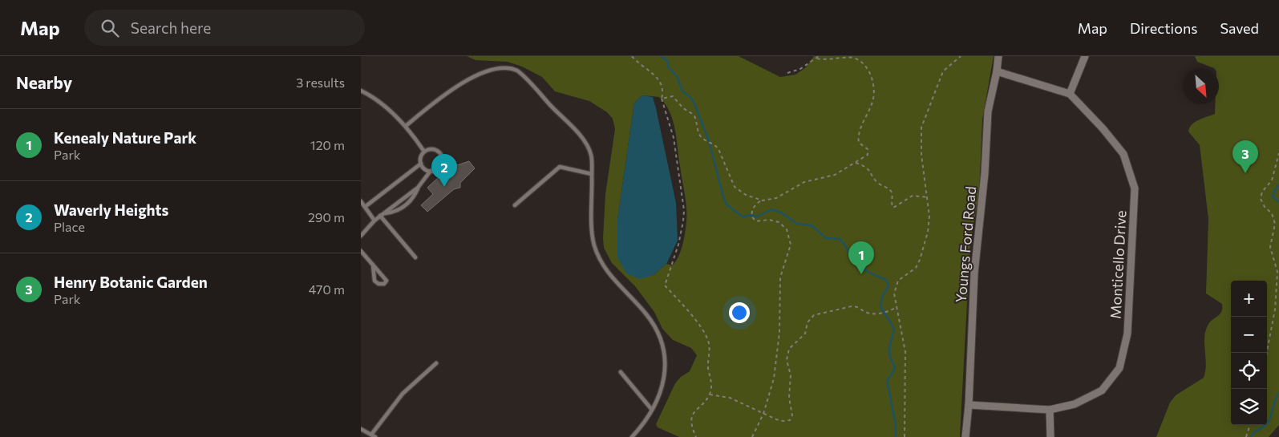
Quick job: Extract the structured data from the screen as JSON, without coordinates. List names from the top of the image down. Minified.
{"streets":{"street":["Youngs Ford Road","Monticello Drive"]},"crossings":[["Youngs Ford Road","Monticello Drive"]],"north":"bottom right","page":{"header":"Map","search":"Search here","nav":["Map","Directions","Saved"],"heading":["Nearby","3 results"],"list":[{"mark":"1","name":"Kenealy Nature Park","note":"Park","value":"120 m"},{"mark":"2","name":"Waverly Heights","note":"Place","value":"290 m"},{"mark":"3","name":"Henry Botanic Garden","note":"Park","value":"470 m"}],"pins":["3","2","1"],"map_buttons":["+","−"]}}
